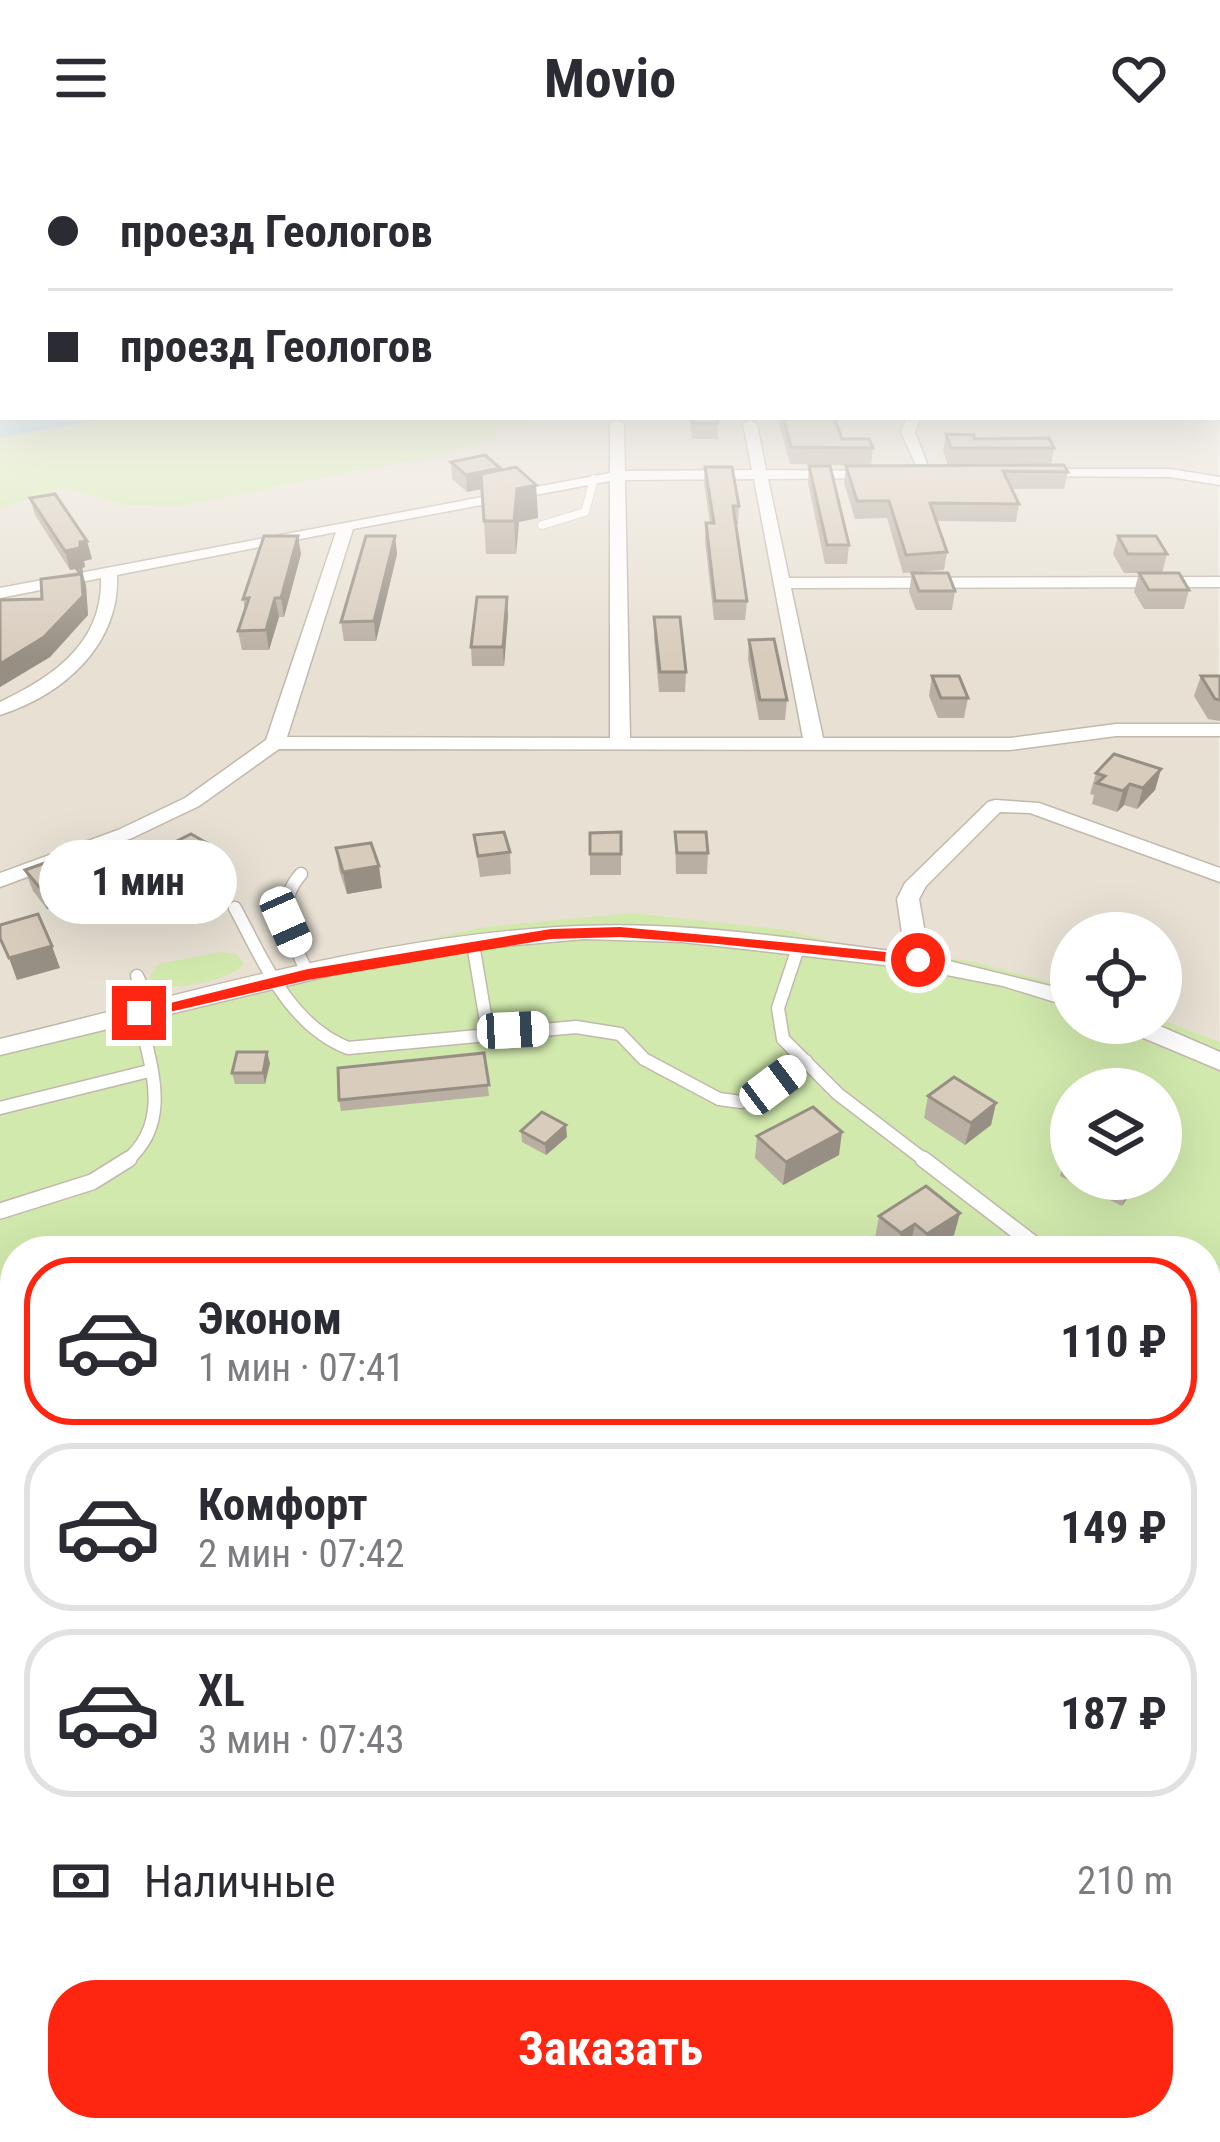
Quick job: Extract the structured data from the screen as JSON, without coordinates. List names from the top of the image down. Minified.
{"page":{"header":"Movio","banner":["проезд Геологов","проезд Геологов"],"bubble":"1 мин","list":[{"name":"Эконом","note":"1 мин · 07:41","value":"110 ₽"},{"name":"Комфорт","note":"2 мин · 07:42","value":"149 ₽"},{"name":"XL","note":"3 мин · 07:43","value":"187 ₽"}],"pay":["Наличные","210 m"],"buttons":"Заказать"}}
